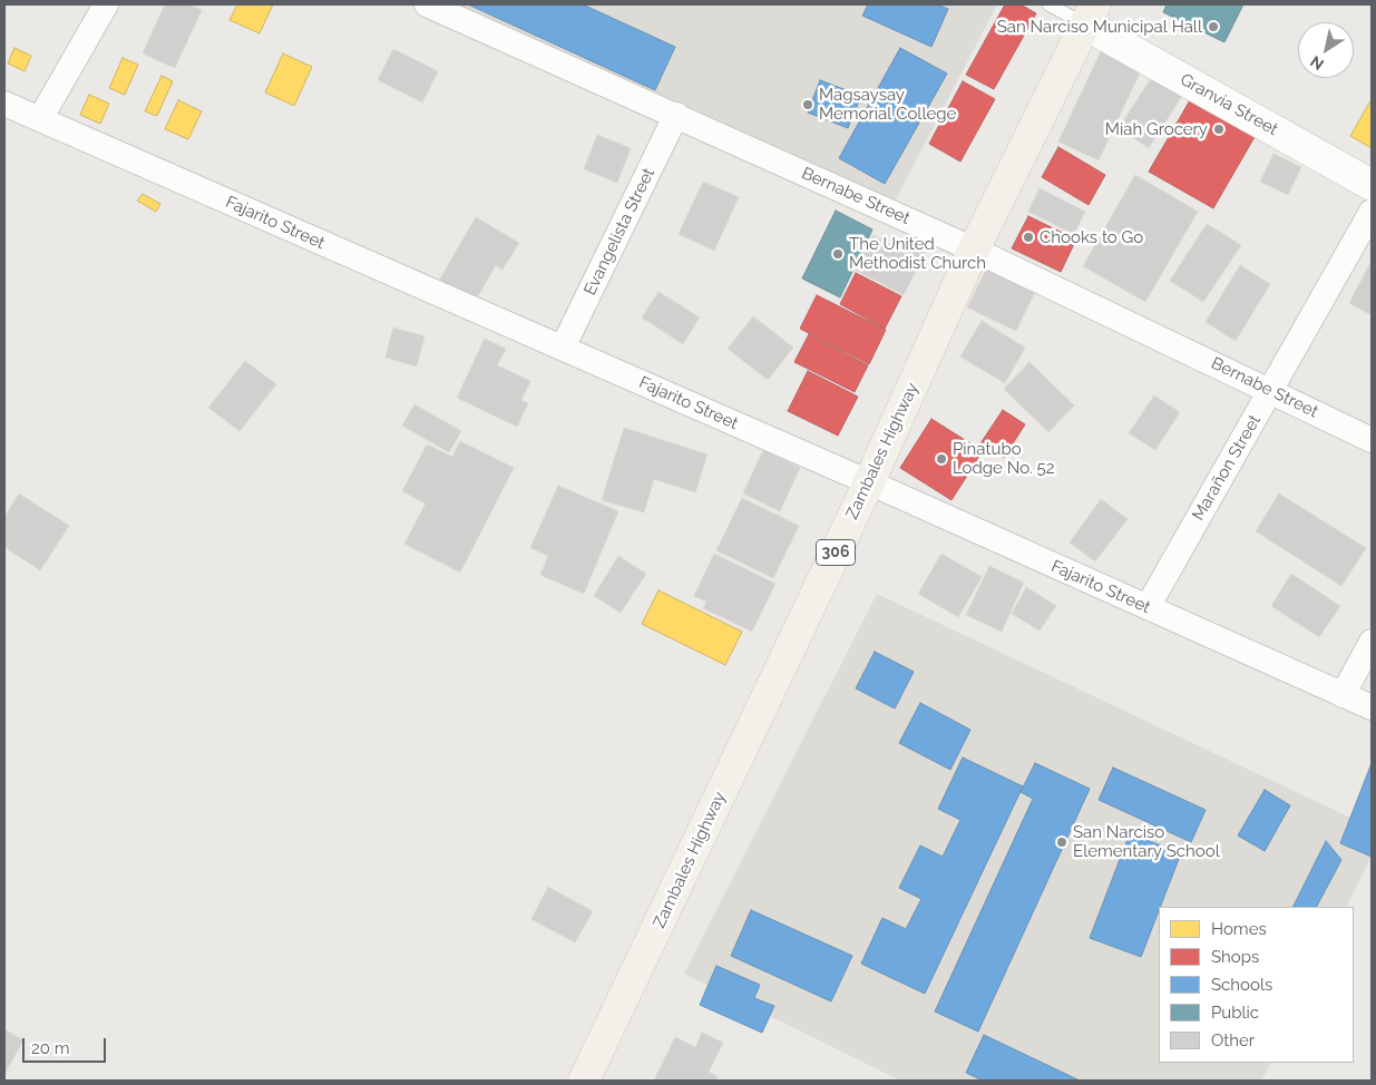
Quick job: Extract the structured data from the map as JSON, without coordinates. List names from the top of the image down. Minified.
{"streets":{"main road":["Zambales Highway","306"],"street":["Granvia Street","Bernabe Street","Fajarito Street","Evangelista Street","Marañon Street"]},"crossings":[["Granvia Street","Zambales Highway"],["Bernabe Street","Evangelista Street"],["Bernabe Street","Zambales Highway"],["Bernabe Street","Marañon Street"],["Fajarito Street","Evangelista Street"],["Fajarito Street","Zambales Highway"],["Fajarito Street","Marañon Street"]],"places":["San Narciso Municipal Hall","Magsaysay Memorial College","Miah Grocery","Chooks to Go","The United Methodist Church","Pinatubo Lodge No. 52","San Narciso Elementary School"],"legend":["Homes","Shops","Schools","Public","Other"],"scale_bar":"20 m","north":"bottom left"}
